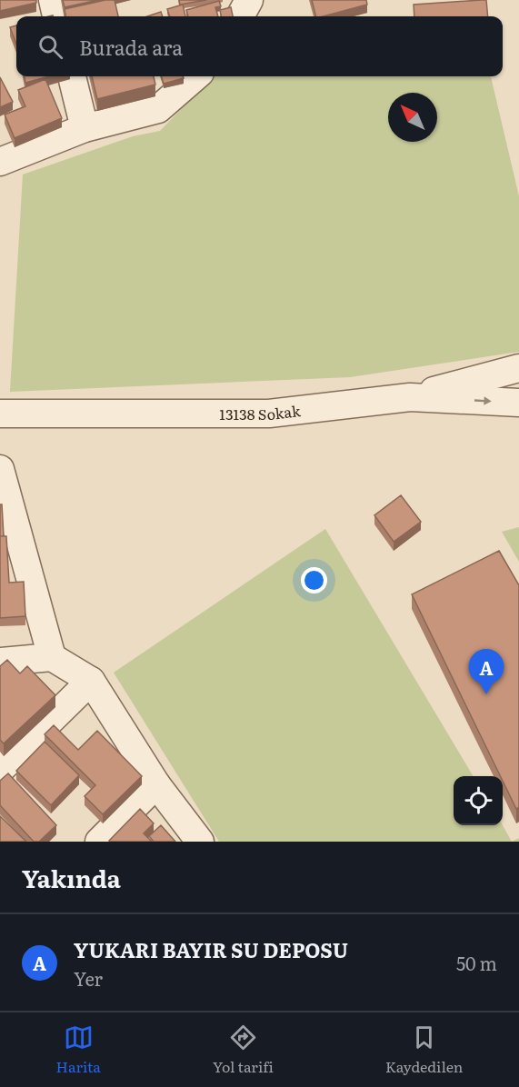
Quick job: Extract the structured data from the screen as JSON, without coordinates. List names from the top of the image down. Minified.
{"streets":{"street":["13138 Sokak"]},"north":"top left","page":{"search":"Burada ara","pins":"A","heading":"Yakında","list":[{"mark":"A","name":"YUKARI BAYIR SU DEPOSU","note":"Yer","value":"50 m"}],"nav":["Harita","Yol tarifi","Kaydedilen"]}}
